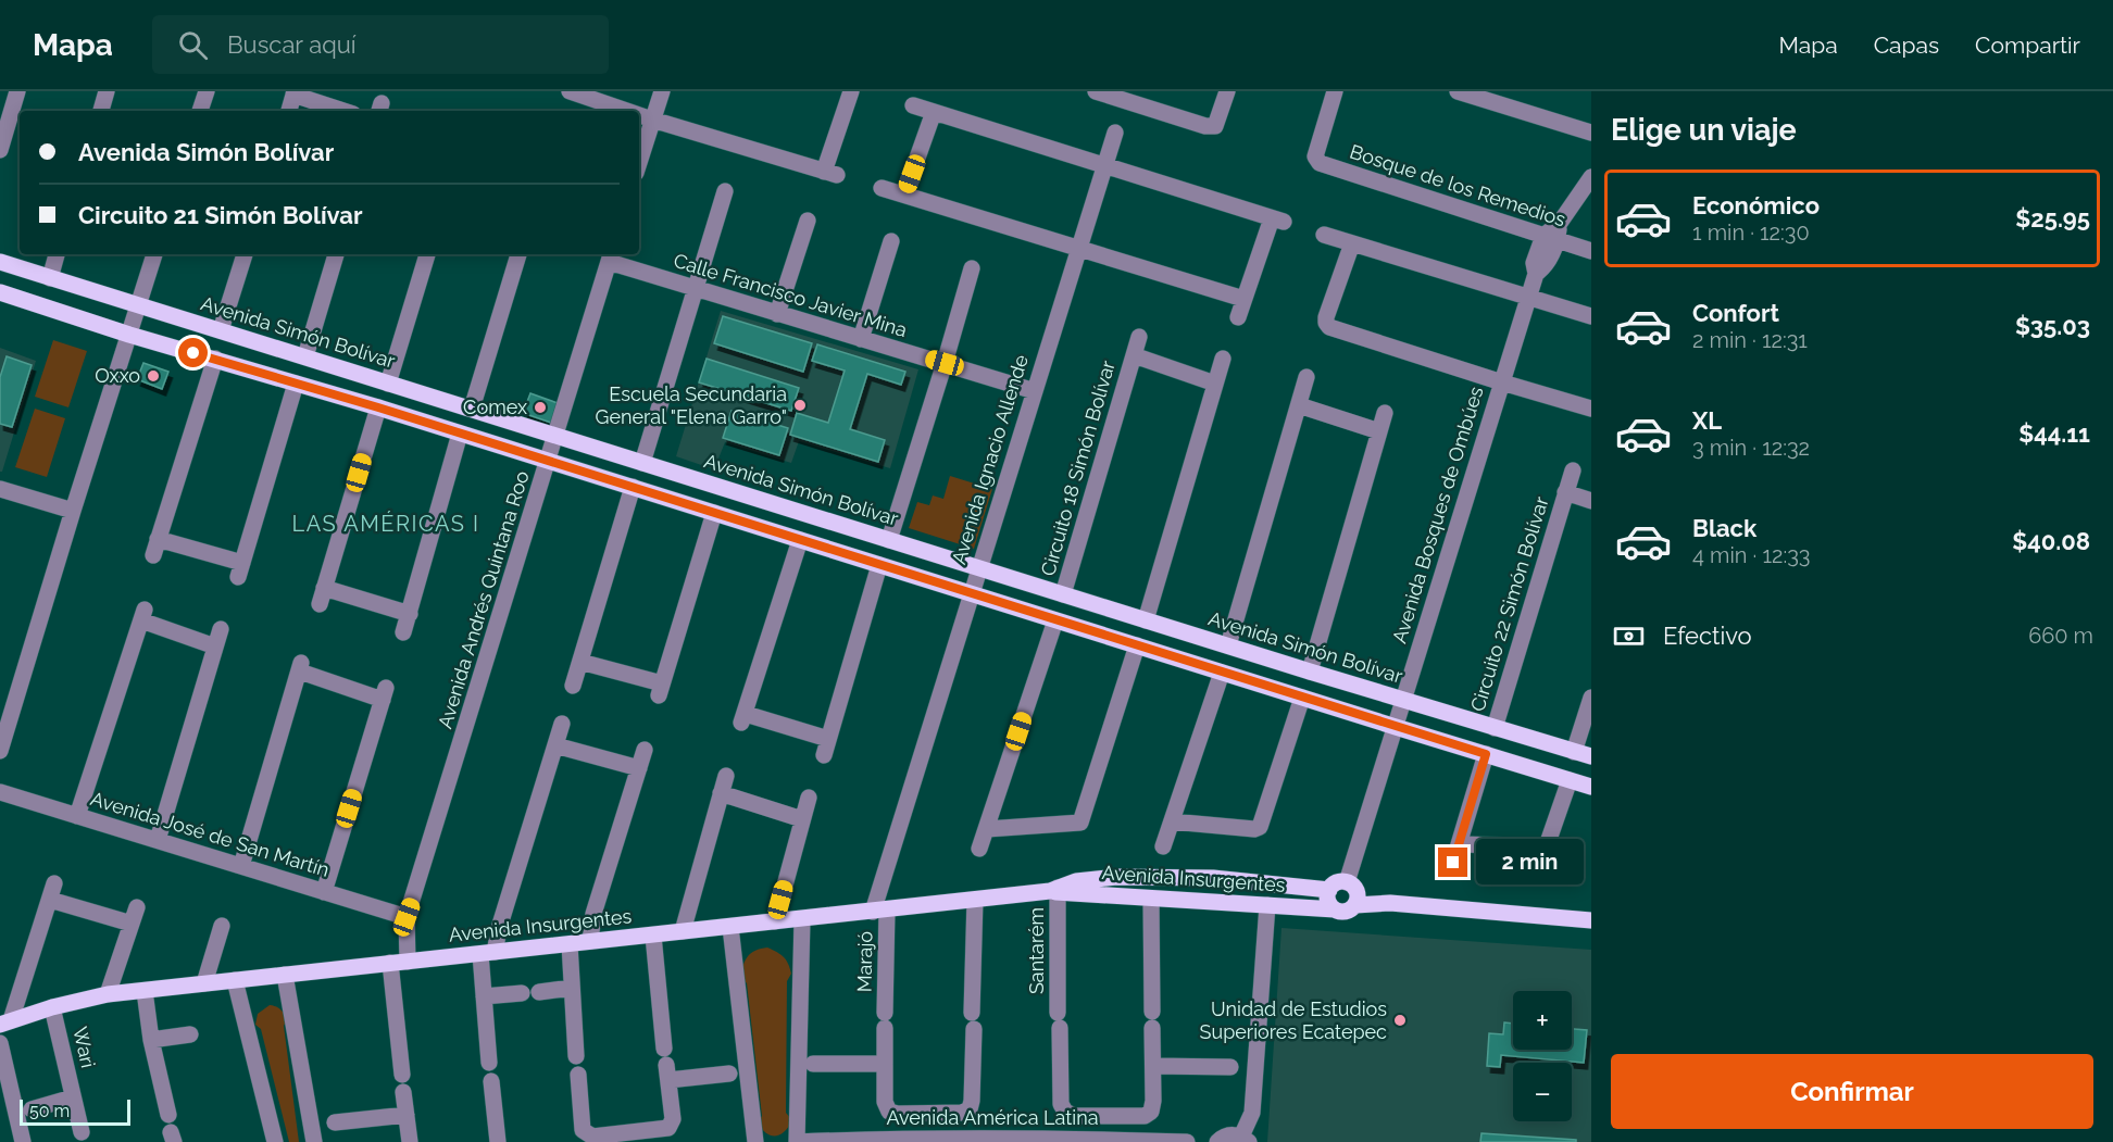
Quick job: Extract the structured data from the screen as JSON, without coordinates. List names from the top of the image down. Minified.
{"streets":{"main road":["Avenida Simón Bolívar","Avenida Insurgentes"],"street":["Bosque de los Remedios","Calle Francisco Javier Mina","Avenida Ignacio Allende","Circuito 18 Simón Bolívar","Avenida Bosques de Ombúes","Avenida Andrés Quintana Roo","Circuito 22 Simón Bolívar","Avenida José de San Martín","Santarém","Marajó","Wari","Avenida América Latina"]},"crossings":[["Bosque de los Remedios","Avenida Bosques de Ombúes"],["Calle Francisco Javier Mina","Avenida Ignacio Allende"],["Calle Francisco Javier Mina","Avenida Andrés Quintana Roo"],["Avenida Simón Bolívar","Avenida Ignacio Allende"],["Avenida Simón Bolívar","Circuito 18 Simón Bolívar"],["Avenida Simón Bolívar","Avenida Bosques de Ombúes"],["Avenida Simón Bolívar","Avenida Andrés Quintana Roo"],["Avenida Simón Bolívar","Circuito 22 Simón Bolívar"],["Avenida Ignacio Allende","Avenida Insurgentes"],["Avenida Ignacio Allende","Marajó"],["Avenida Bosques de Ombúes","Avenida Insurgentes"],["Avenida Andrés Quintana Roo","Avenida José de San Martín"],["Avenida Andrés Quintana Roo","Avenida Insurgentes"],["Avenida Insurgentes","Santarém"],["Avenida Insurgentes","Marajó"],["Avenida Insurgentes","Wari"]],"districts":["LAS AMÉRICAS I"],"places":["Oxxo","Escuela Secundaria General \"Elena Garro\"","Comex","Unidad de Estudios Superiores Ecatepec"],"scale_bar":"50 m","page":{"header":"Mapa","search":"Buscar aquí","nav":["Mapa","Capas","Compartir"],"heading":"Elige un viaje","banner":["Avenida Simón Bolívar","Circuito 21 Simón Bolívar"],"list":[{"name":"Económico","note":"1 min · 12:30","value":"$25.95"},{"name":"Confort","note":"2 min · 12:31","value":"$35.03"},{"name":"XL","note":"3 min · 12:32","value":"$44.11"},{"name":"Black","note":"4 min · 12:33","value":"$40.08"}],"pay":["Efectivo","660 m"],"bubble":"2 min","map_buttons":["+","−"],"buttons":"Confirmar","scale":"50 m"}}
